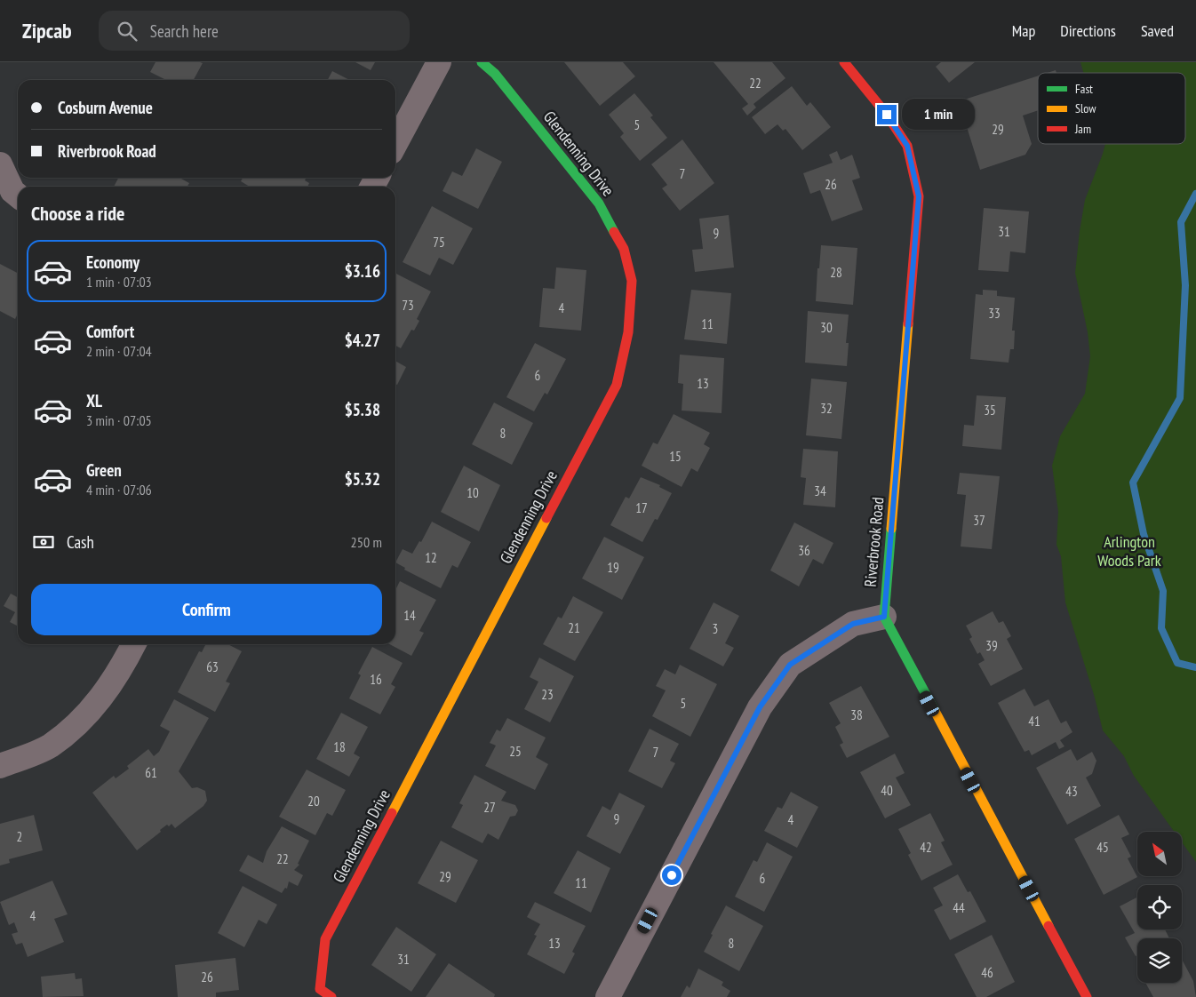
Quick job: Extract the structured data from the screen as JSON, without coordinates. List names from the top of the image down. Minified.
{"streets":{"street":["Glendenning Drive","Riverbrook Road"]},"parks":["Arlington Woods Park"],"house_numbers":["22","5","29","7","26","31","9","75","28","73","4","33","11","30","6","13","32","35","8","15","34","10","17","37","36","12","19","14","21","3","39","63","16","23","5","38","41","18","25","7","61","40","43","20","27","9","4","2","42","45","22","29","6","11","44","4","13","8","31","46","26"],"legend":["Fast","Slow","Jam"],"north":"top left","page":{"header":"Zipcab","search":"Search here","nav":["Map","Directions","Saved"],"banner":["Cosburn Avenue","Riverbrook Road"],"bubble":"1 min","heading":"Choose a ride","list":[{"name":"Economy","note":"1 min · 07:03","value":"$3.16"},{"name":"Comfort","note":"2 min · 07:04","value":"$4.27"},{"name":"XL","note":"3 min · 07:05","value":"$5.38"},{"name":"Green","note":"4 min · 07:06","value":"$5.32"}],"pay":["Cash","250 m"],"buttons":"Confirm"}}
